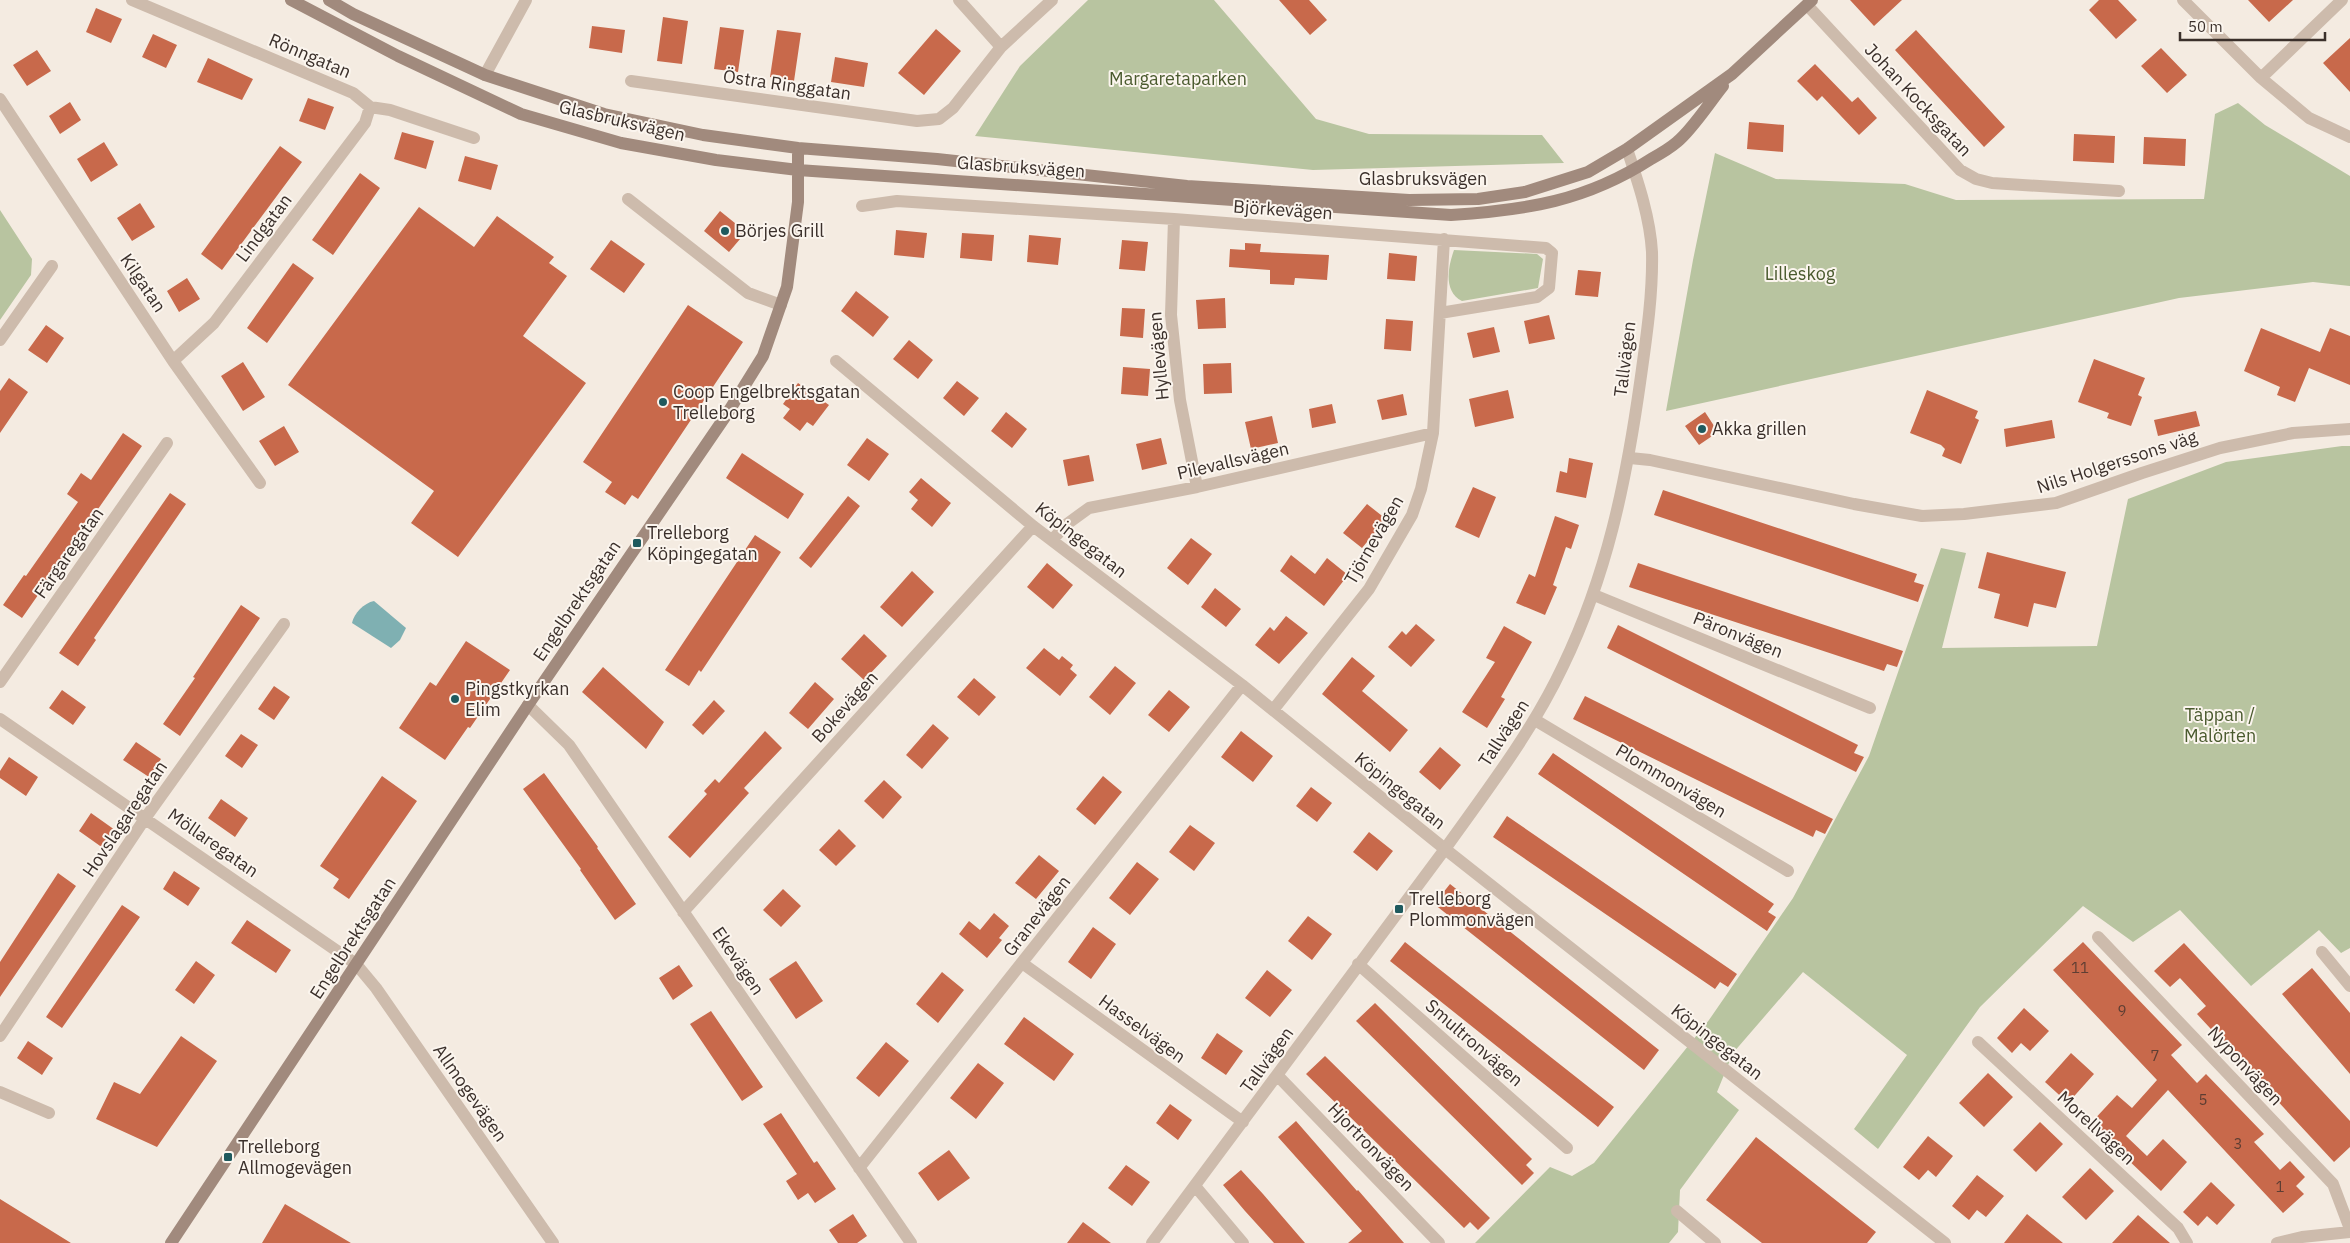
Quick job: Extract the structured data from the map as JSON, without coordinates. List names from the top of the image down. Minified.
{"streets":{"main road":["Glasbruksvägen","Engelbrektsgatan"],"street":["Rönngatan","Östra Ringgatan","Johan Kocksgatan","Björkevägen","Lindgatan","Kilgatan","Hyllevägen","Tallvägen","Pilevallsvägen","Nils Holgerssons väg","Köpingegatan","Tjörnevägen","Färgaregatan","Päronvägen","Bokevägen","Plommonvägen","Hovslagaregatan","Möllaregatan","Granevägen","Ekevägen","Hasselvägen","Smultronvägen","Nyponvägen","Allmogevägen","Morellvägen","Hjortronvägen"]},"crossings":[["Rönngatan","Lindgatan"],["Johan Kocksgatan","Glasbruksvägen"],["Glasbruksvägen","Tallvägen"],["Glasbruksvägen","Engelbrektsgatan"],["Björkevägen","Hyllevägen"],["Björkevägen","Tjörnevägen"],["Lindgatan","Kilgatan"],["Hyllevägen","Pilevallsvägen"],["Tallvägen","Nils Holgerssons väg"],["Tallvägen","Köpingegatan"],["Tallvägen","Päronvägen"],["Tallvägen","Plommonvägen"],["Tallvägen","Hasselvägen"],["Tallvägen","Smultronvägen"],["Tallvägen","Hjortronvägen"],["Pilevallsvägen","Köpingegatan"],["Pilevallsvägen","Tjörnevägen"],["Köpingegatan","Tjörnevägen"],["Köpingegatan","Bokevägen"],["Köpingegatan","Granevägen"],["Engelbrektsgatan","Möllaregatan"],["Engelbrektsgatan","Ekevägen"],["Engelbrektsgatan","Allmogevägen"],["Bokevägen","Ekevägen"],["Hovslagaregatan","Möllaregatan"],["Möllaregatan","Allmogevägen"],["Granevägen","Ekevägen"],["Granevägen","Hasselvägen"]],"parks":["Margaretaparken","Lilleskog","Täppan / Malörten"],"places":{"other":["Börjes Grill","Coop Engelbrektsgatan Trelleborg","Akka grillen","Pingstkyrkan Elim"],"transit":["Trelleborg Köpingegatan","Trelleborg Plommonvägen","Trelleborg Allmogevägen"]},"house_numbers":["11","9","7","5","3","1"],"scale_bar":"50 m"}
